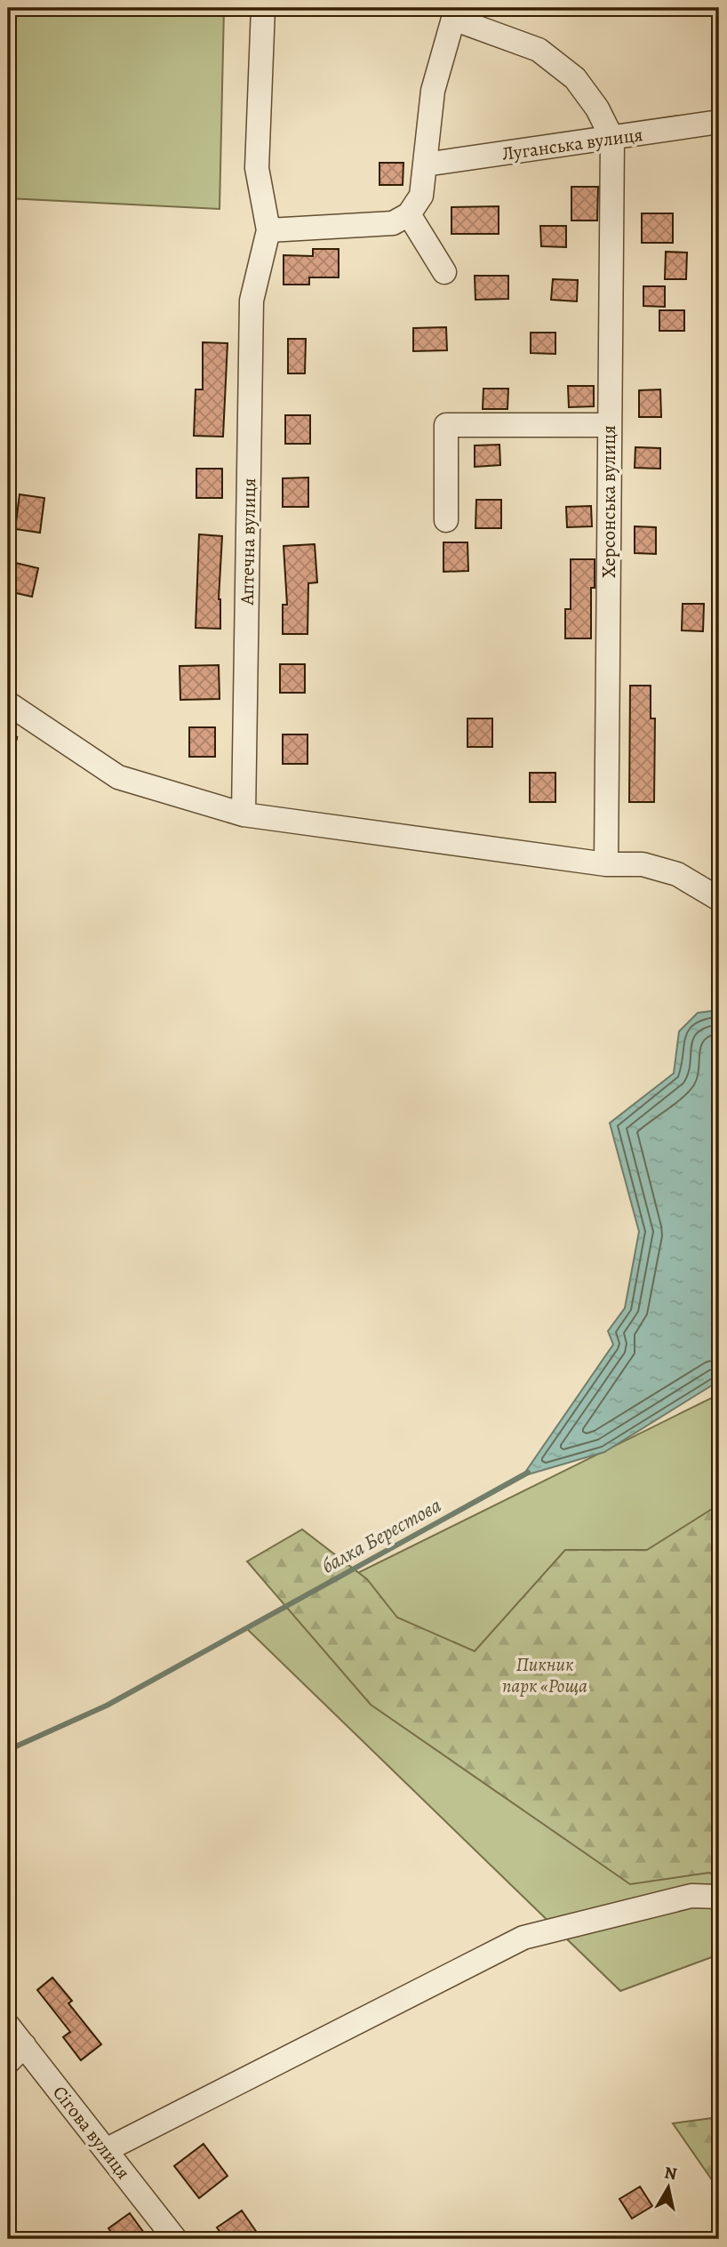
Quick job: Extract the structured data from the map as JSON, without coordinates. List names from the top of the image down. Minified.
{"streets":{"street":["Луганська вулиця","Херсонська вулиця","Аптечна вулиця","Сігова вулиця"]},"crossings":[["Луганська вулиця","Херсонська вулиця"]],"water":["балка Берестова"],"parks":["Пикник парк «Роща"],"north":"top"}
